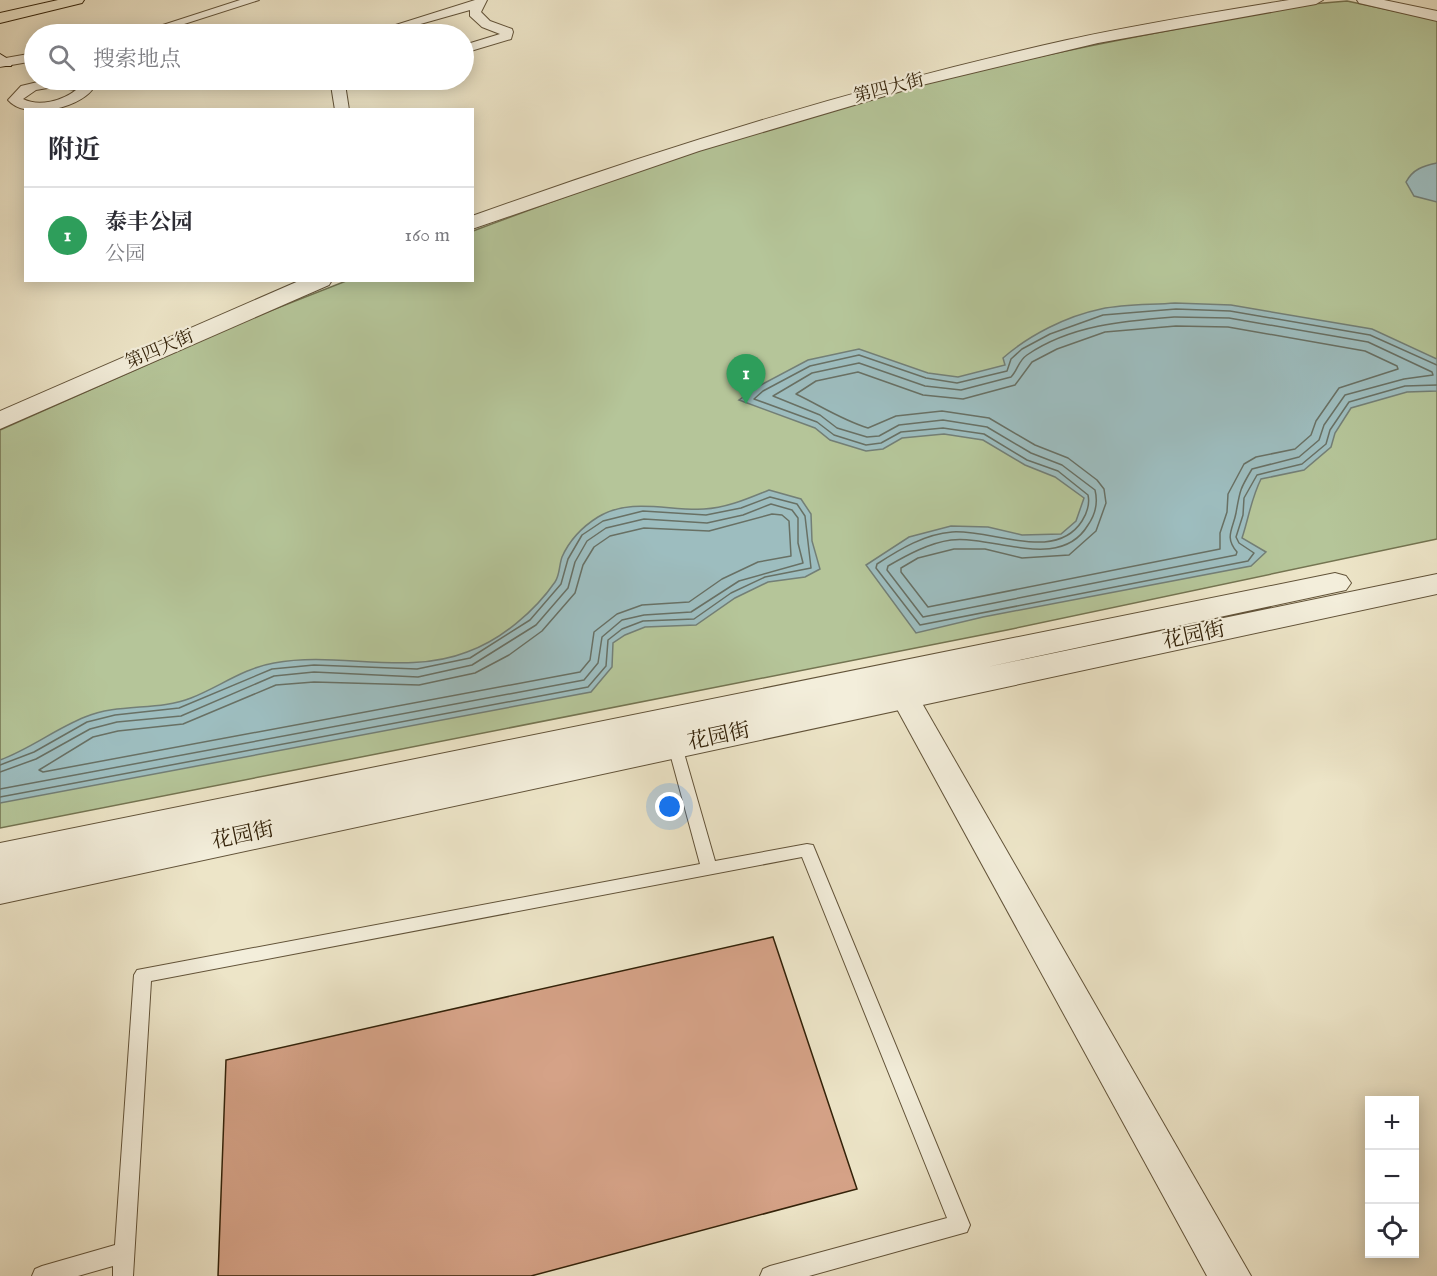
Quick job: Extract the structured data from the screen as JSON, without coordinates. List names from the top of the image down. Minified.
{"streets":{"street":["第四大街","花园街"]},"page":{"search":"搜索地点","heading":"附近","list":[{"mark":"1","name":"泰丰公园","note":"公园","value":"160 m"}],"pins":"1","map_buttons":["+","−"]}}
